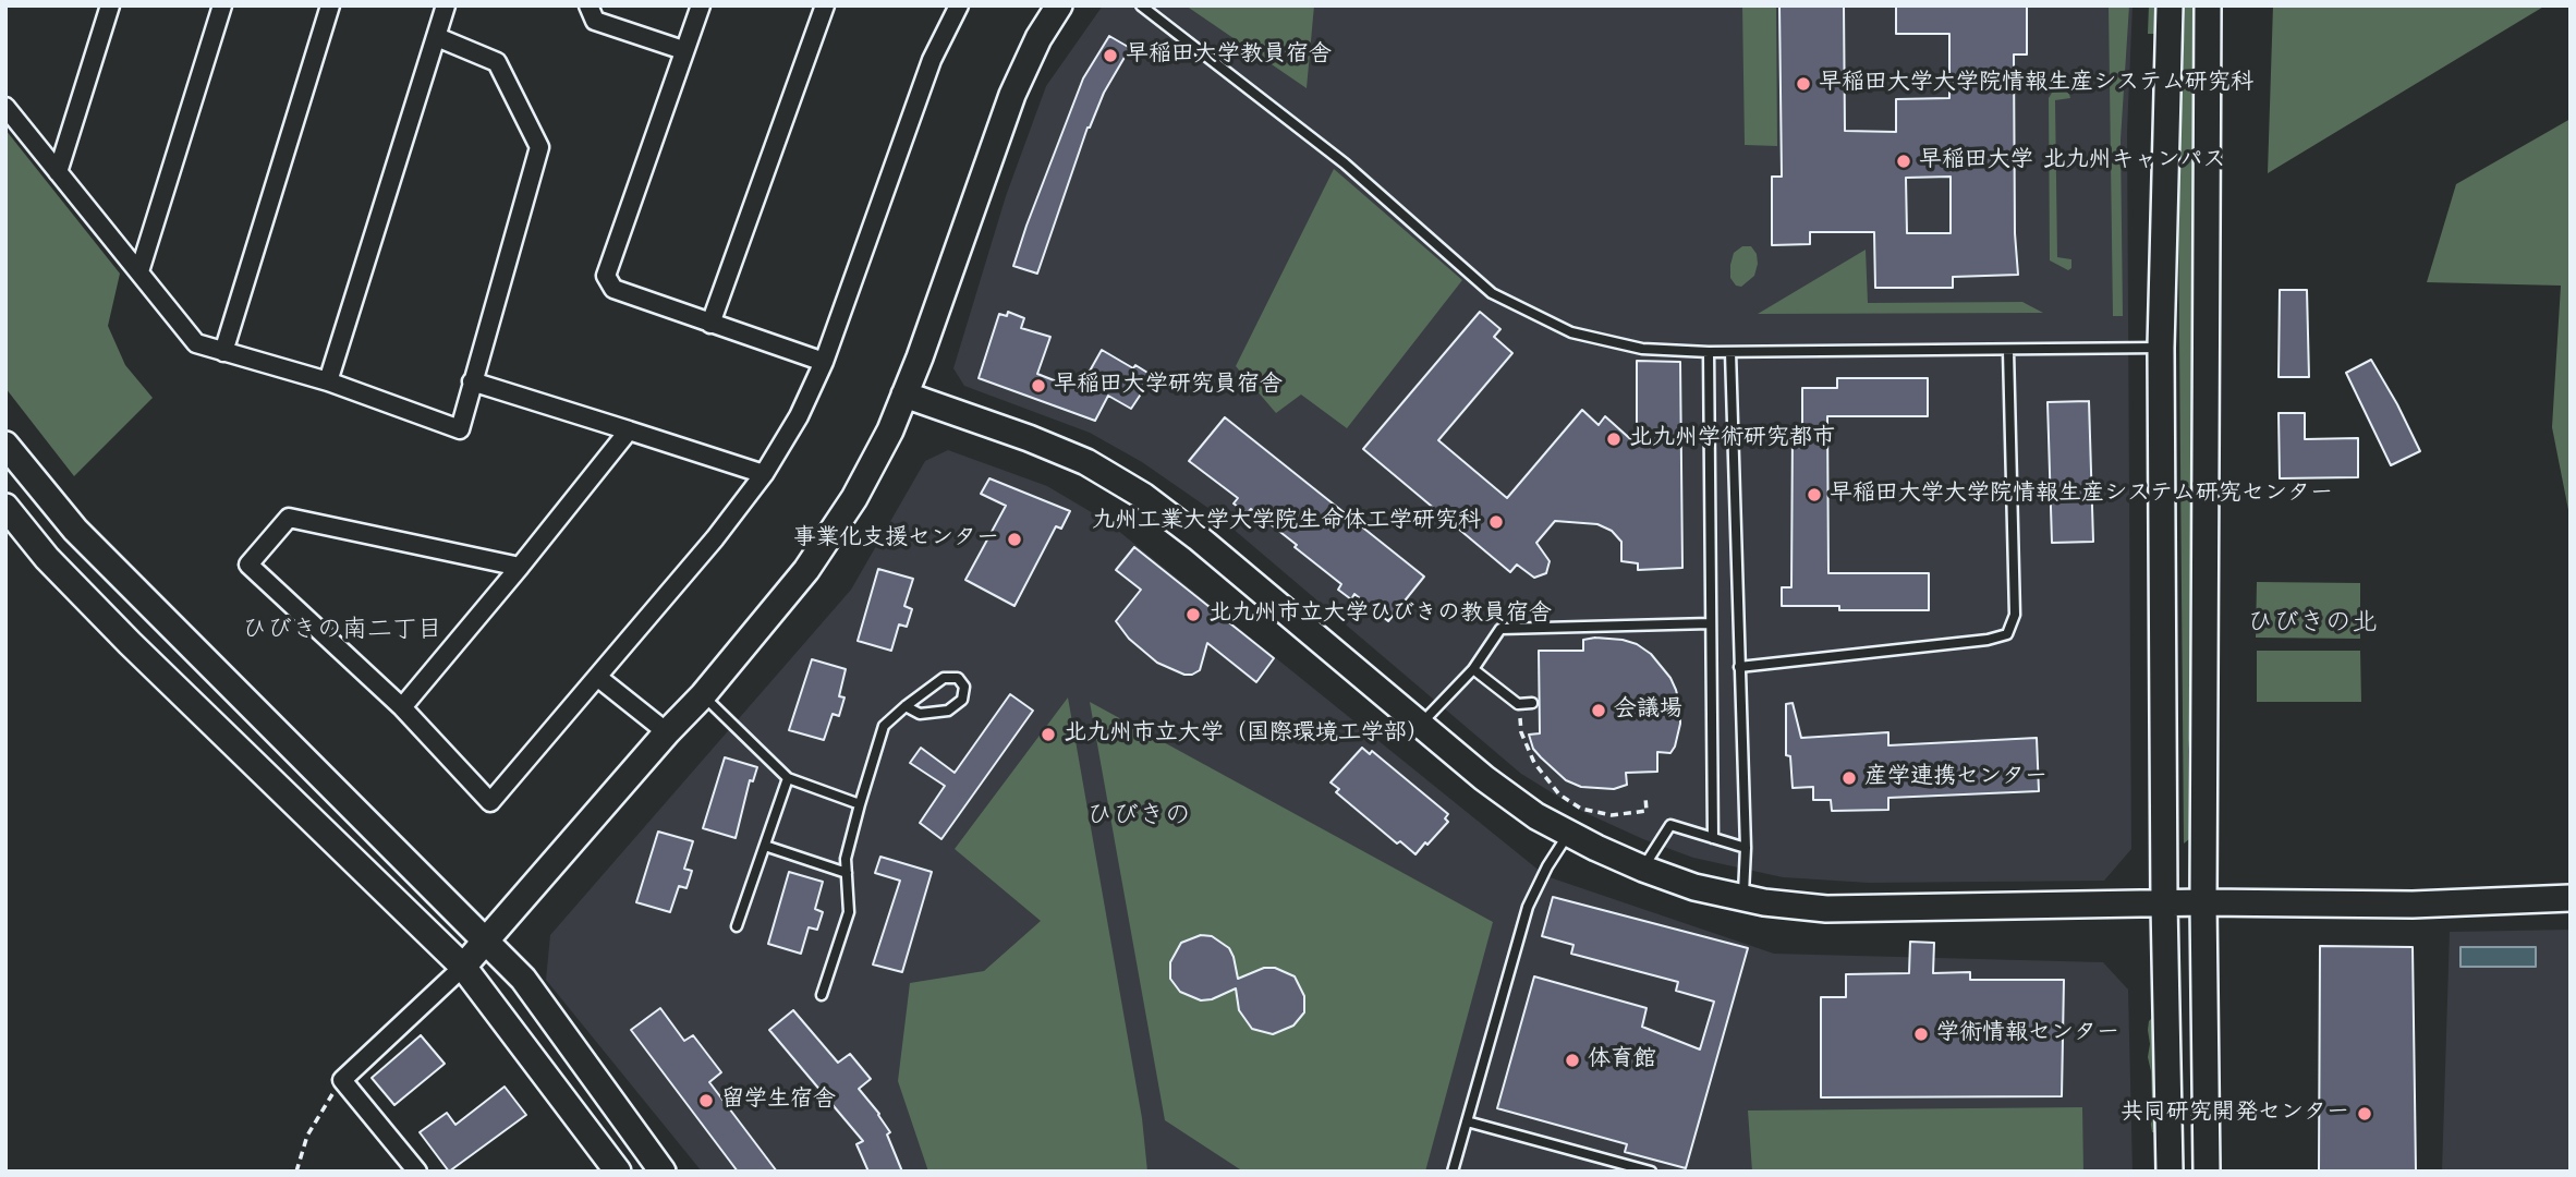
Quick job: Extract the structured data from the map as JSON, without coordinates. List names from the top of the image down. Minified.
{"districts":["ひびきの北","ひびきの南二丁目","ひびきの"],"places":["早稲田大学教員宿舎","早稲田大学大学院情報生産システム研究科","早稲田大学 北九州キャンパス","早稲田大学研究員宿舎","北九州学術研究都市","早稲田大学大学院情報生産システム研究センター","九州工業大学大学院生命体工学研究科","事業化支援センター","北九州市立大学ひびきの教員宿舎","会議場","北九州市立大学（国際環境工学部）","産学連携センター","学術情報センター","体育館","留学生宿舎","共同研究開発センター"]}
